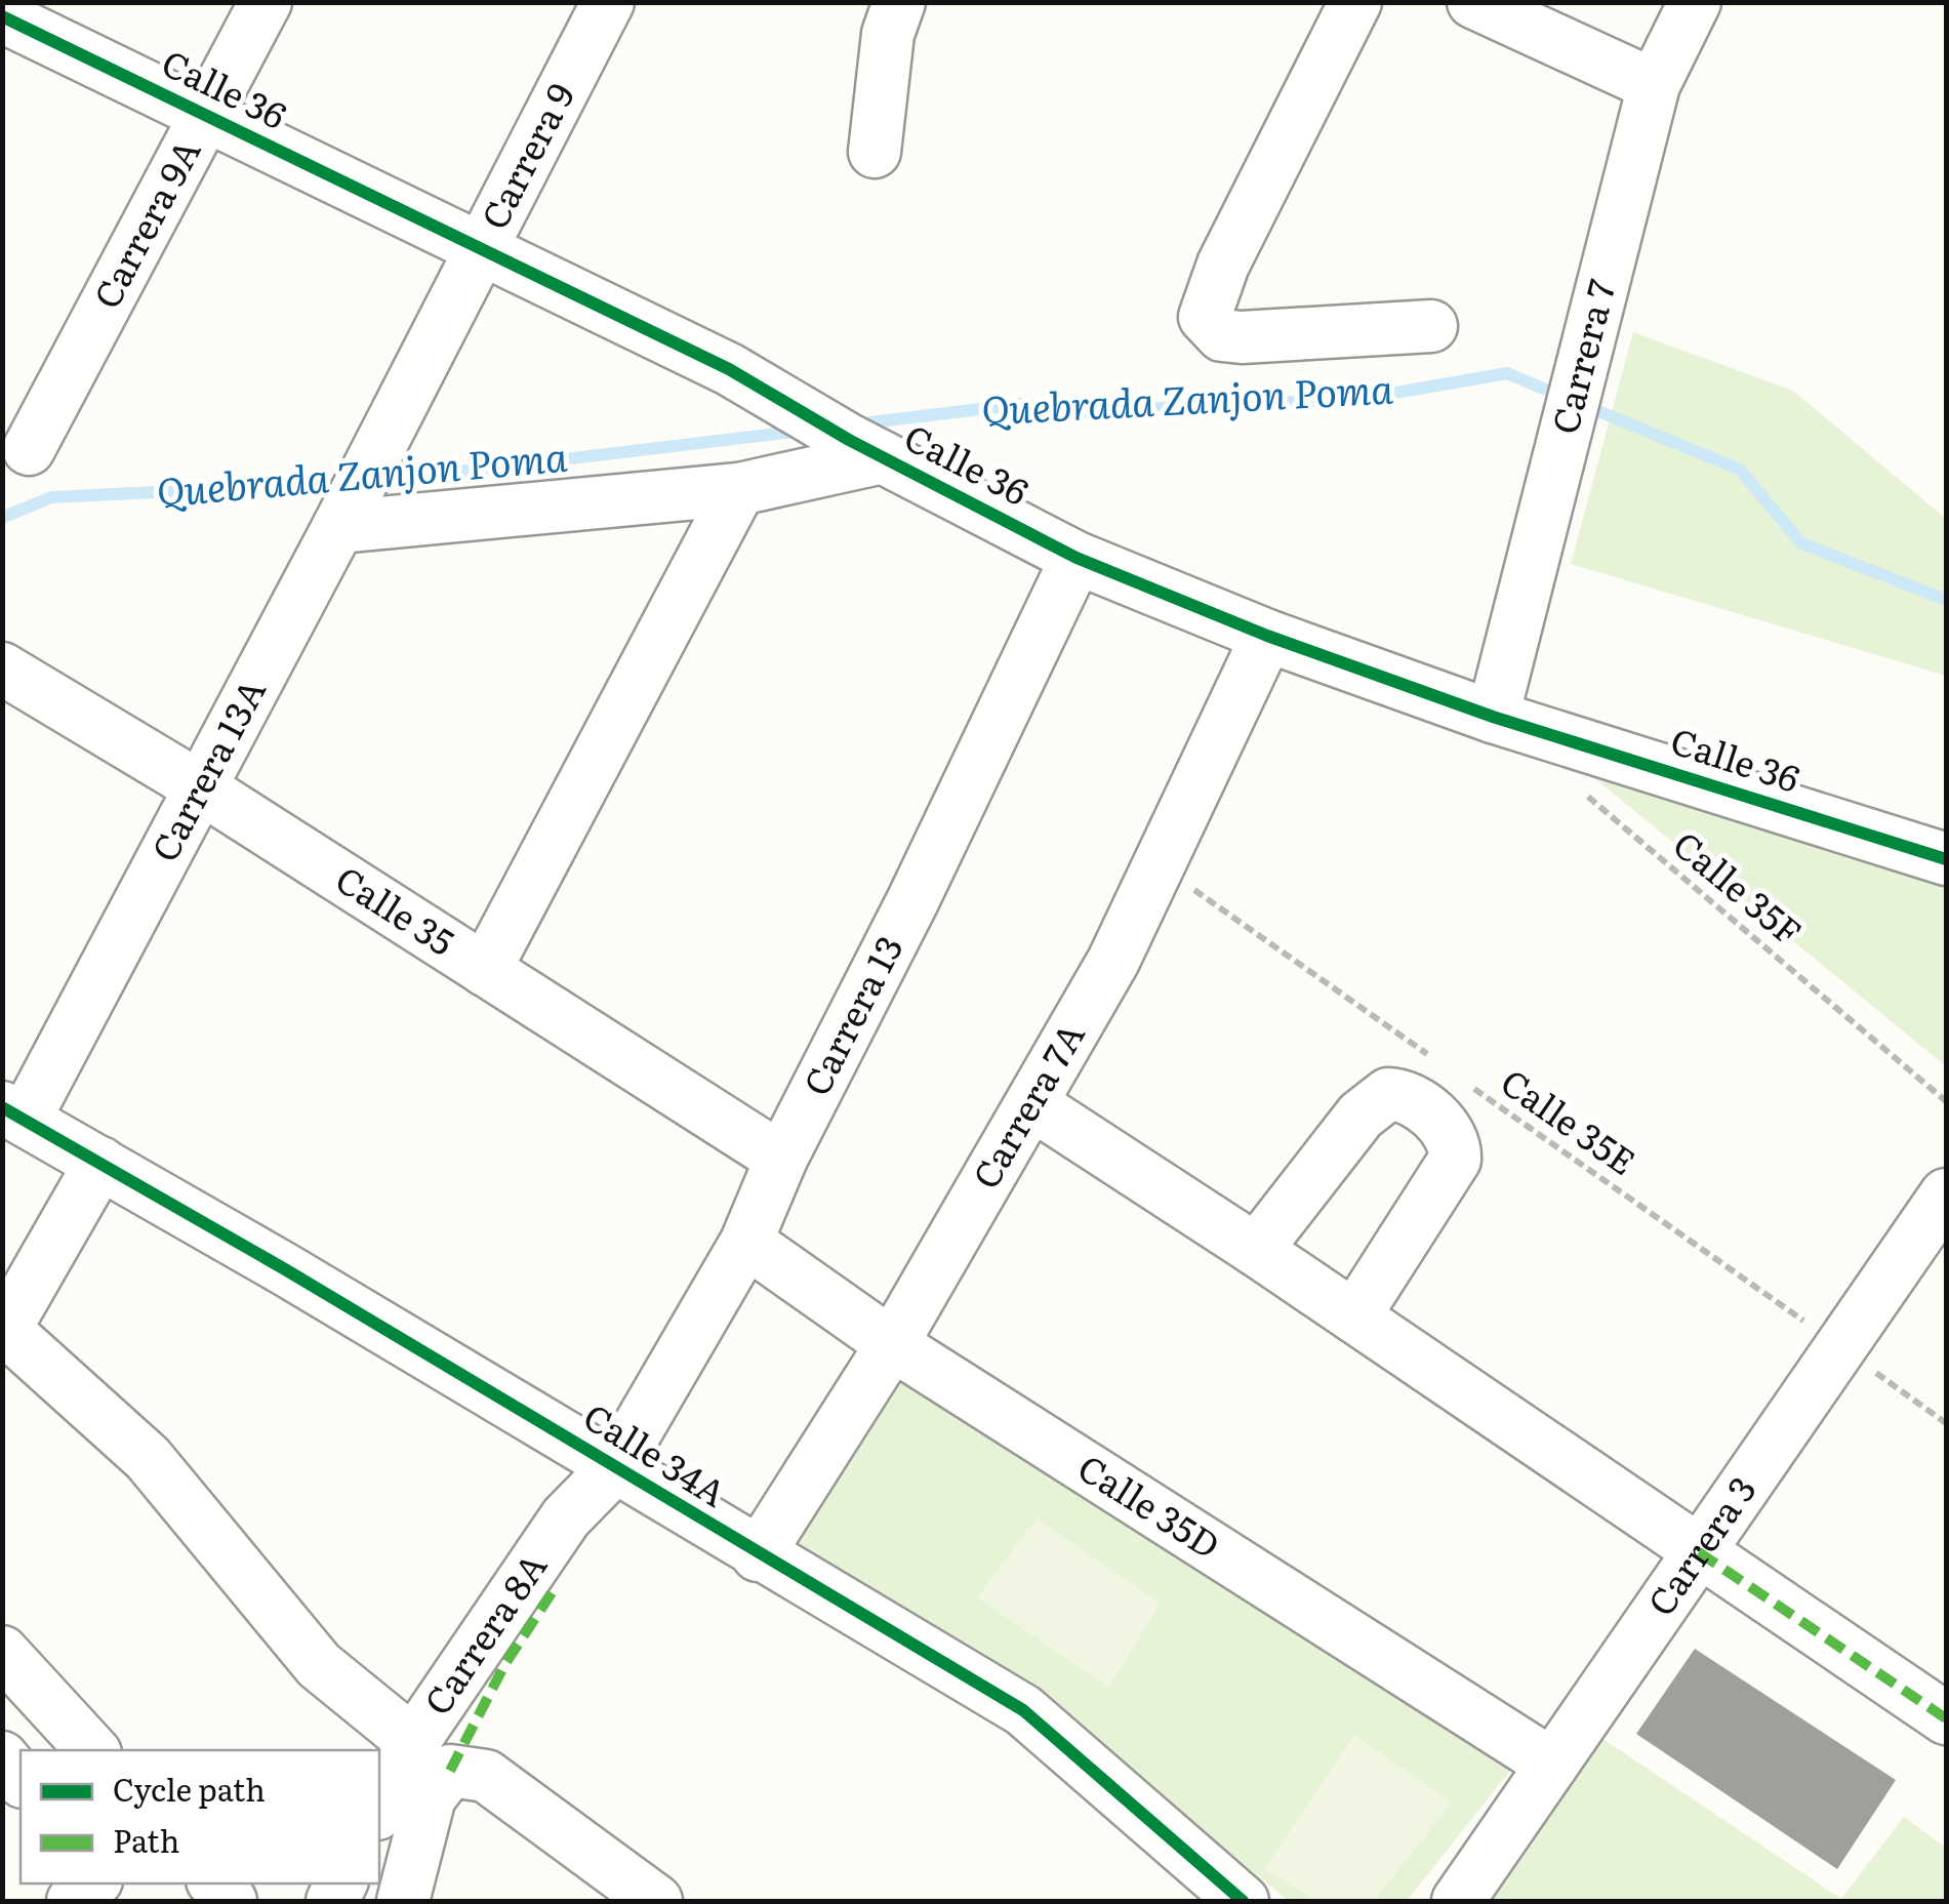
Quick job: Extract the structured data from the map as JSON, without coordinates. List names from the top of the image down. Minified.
{"streets":{"street":["Calle 36","Carrera 9","Carrera 9A","Carrera 7","Carrera 13A","Calle 35","Carrera 13","Carrera 7A","Calle 34A","Calle 35D","Carrera 3","Carrera 8A"],"path":["Calle 35F","Calle 35E"]},"crossings":[["Calle 36","Carrera 9"],["Calle 36","Carrera 9A"],["Calle 36","Carrera 7"],["Calle 36","Carrera 13"],["Calle 36","Carrera 7A"],["Carrera 9","Carrera 13A"],["Carrera 13A","Calle 35"],["Carrera 13A","Calle 34A"],["Calle 35","Carrera 13"],["Carrera 13","Calle 34A"],["Carrera 13","Calle 35D"],["Carrera 13","Carrera 8A"],["Carrera 7A","Calle 34A"],["Carrera 7A","Calle 35D"],["Calle 35E","Carrera 3"],["Calle 34A","Carrera 8A"],["Calle 35D","Carrera 3"]],"water":["Quebrada Zanjon Poma"],"legend":["Cycle path","Path"]}
